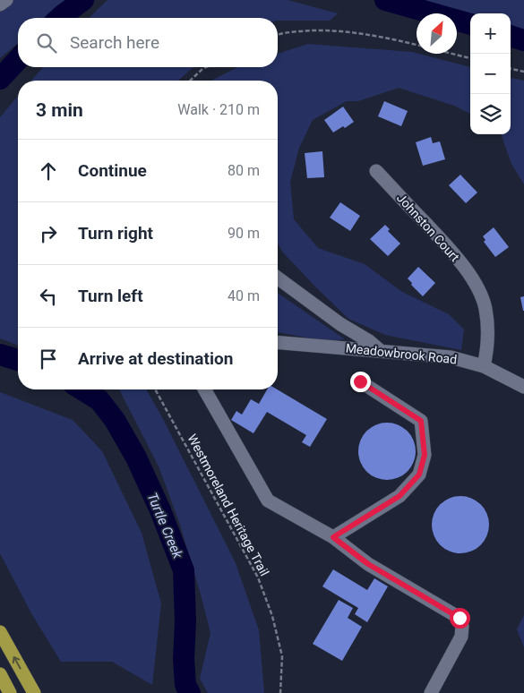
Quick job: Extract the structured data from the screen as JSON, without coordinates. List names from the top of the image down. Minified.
{"streets":{"street":["Johnston Court","Meadowbrook Road"],"path":["Westmoreland Heritage Trail"]},"crossings":[["Johnston Court","Meadowbrook Road"]],"water":["Turtle Creek"],"north":"top right","page":{"map_buttons":["+","−"],"search":"Search here","heading":["3 min","Walk · 210 m"],"list":[["Continue","80 m"],["Turn right","90 m"],["Turn left","40 m"],"Arrive at destination"]}}
